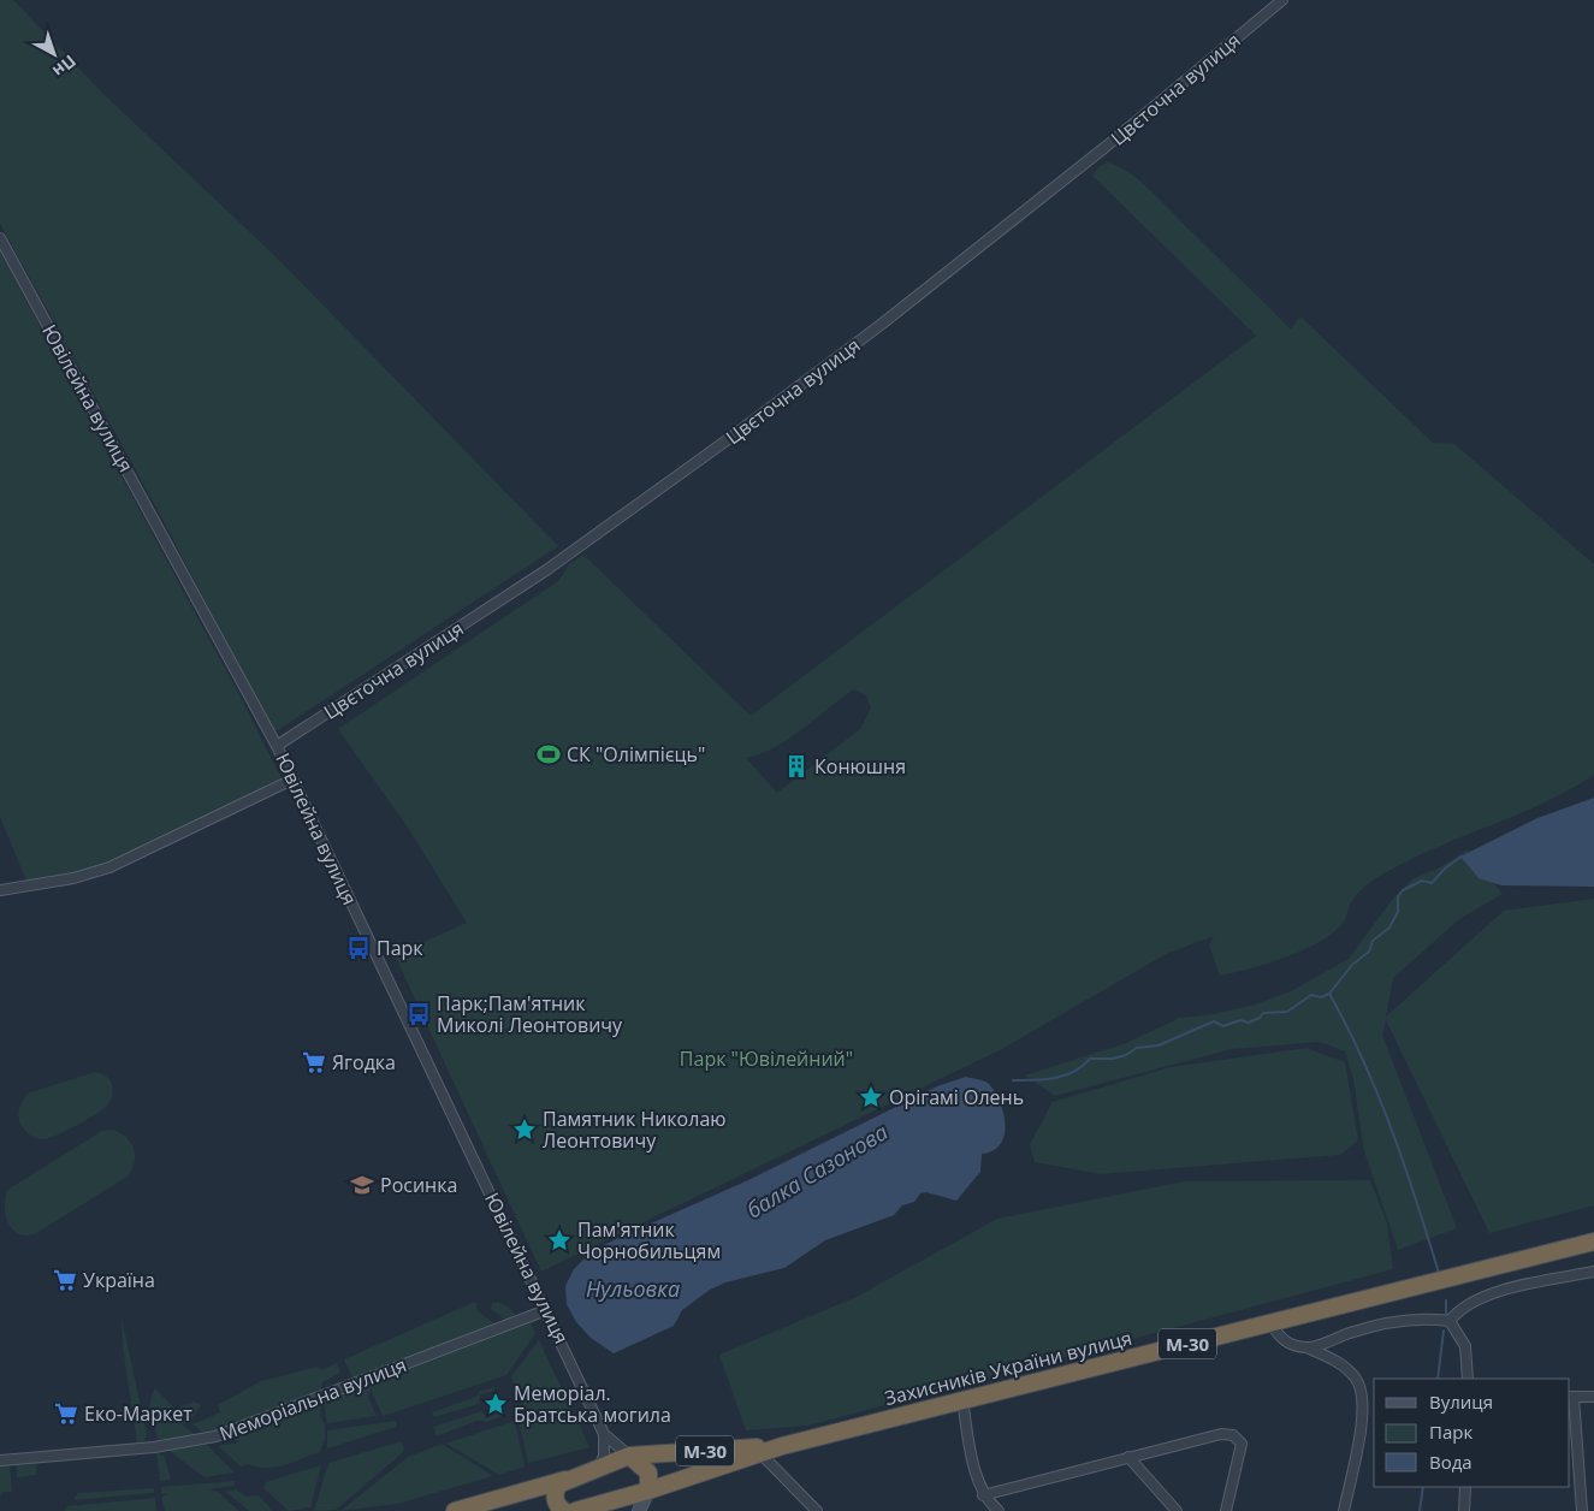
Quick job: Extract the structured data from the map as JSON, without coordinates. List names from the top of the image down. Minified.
{"streets":{"highway":["М-30","Захисників України вулиця"],"street":["Цвєточна вулиця","Ювілейна вулиця","Меморіальна вулиця"]},"crossings":[["Цвєточна вулиця","Ювілейна вулиця"],["Ювілейна вулиця","М-30"],["Ювілейна вулиця","Захисників України вулиця"],["Ювілейна вулиця","Меморіальна вулиця"],["М-30","Захисників України вулиця"]],"water":["балка Сазонова","Нульовка"],"parks":["Парк \"Ювілейний\""],"places":{"sports":["СК \"Олімпієць\""],"building":["Конюшня"],"bus stop":["Парк","Парк;Пам'ятник Миколі Леонтовичу"],"supermarket":["Ягодка","Україна","Еко-Маркет"],"place":["Орігамі Олень","Памятник Николаю Леонтовичу","Пам'ятник Чорнобильцям","Меморіал. Братська могила"],"school or university":["Росинка"]},"legend":["Вулиця","Парк","Вода"],"north":"bottom right"}
